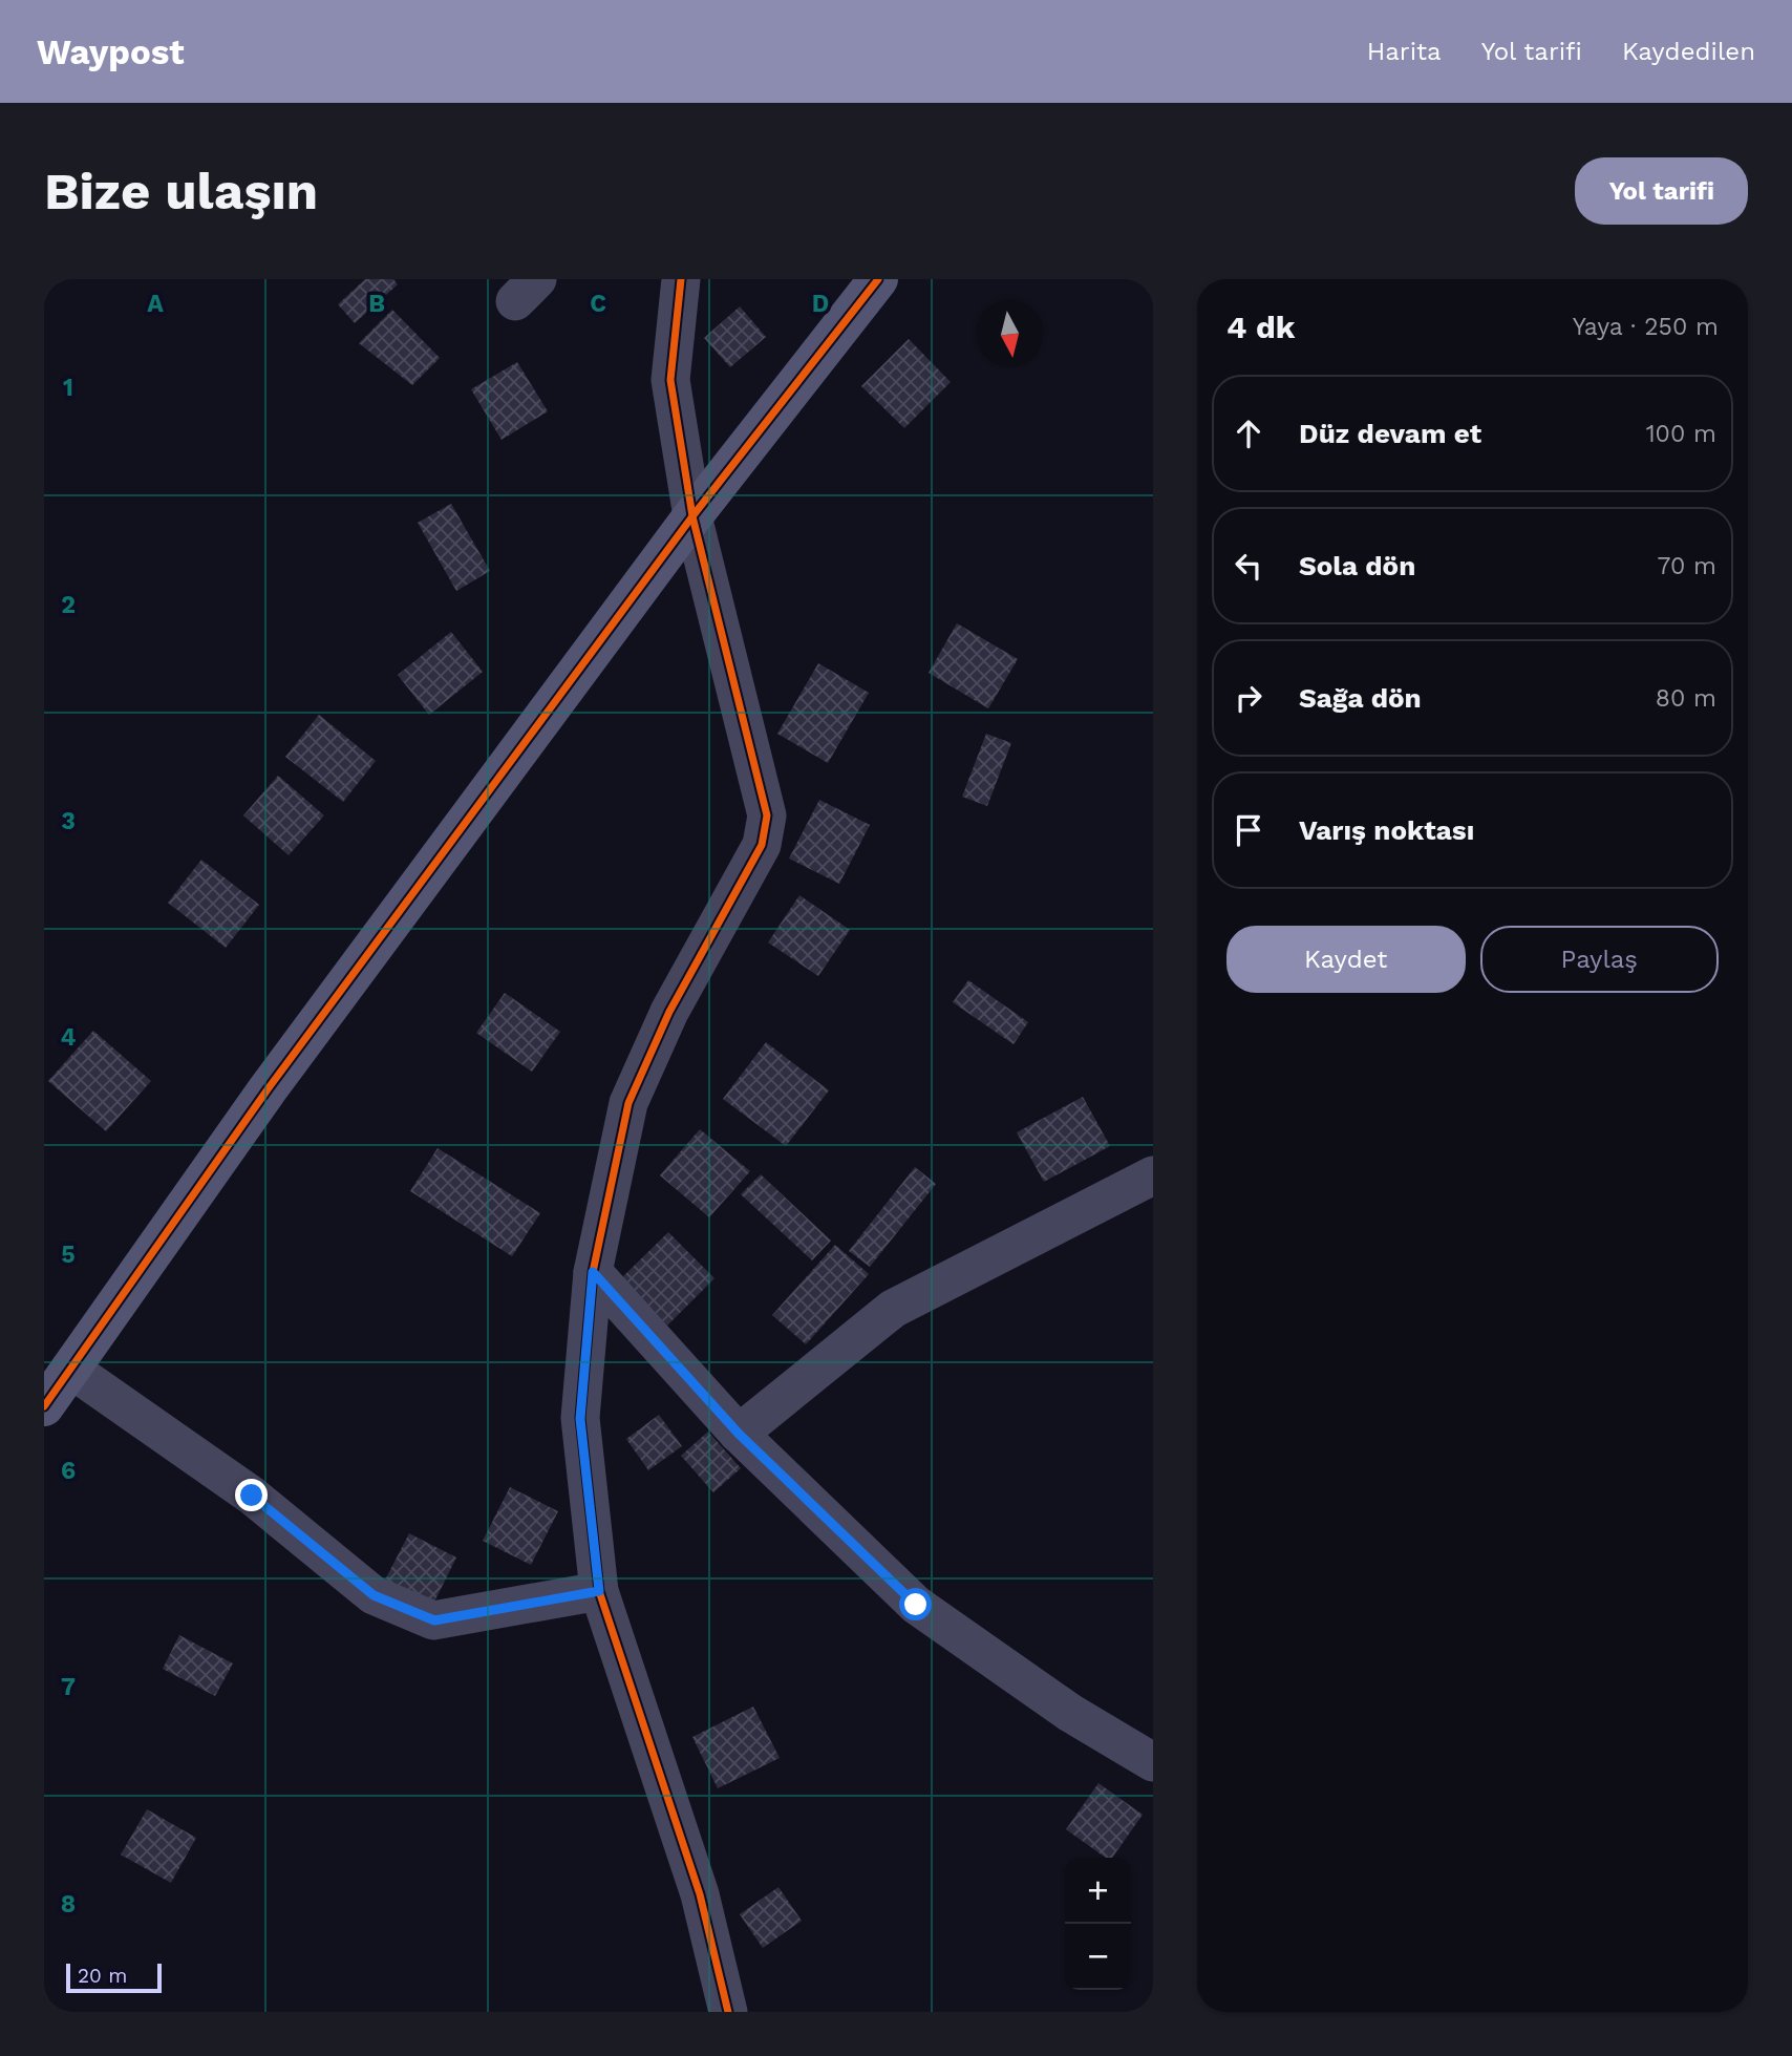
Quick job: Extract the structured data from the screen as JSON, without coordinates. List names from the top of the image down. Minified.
{"scale_bar":"20 m","north":"bottom","page":{"header":"Waypost","nav":["Harita","Yol tarifi","Kaydedilen"],"buttons":["Yol tarifi",["Kaydet","Paylaş"]],"title":"Bize ulaşın","heading":["4 dk","Yaya · 250 m"],"list":[["Düz devam et","100 m"],["Sola dön","70 m"],["Sağa dön","80 m"],"Varış noktası"],"map_buttons":["+","−"],"scale":"20 m"},"grid":{"columns":["A","B","C","D"],"rows":["1","2","3","4","5","6","7","8"]}}
